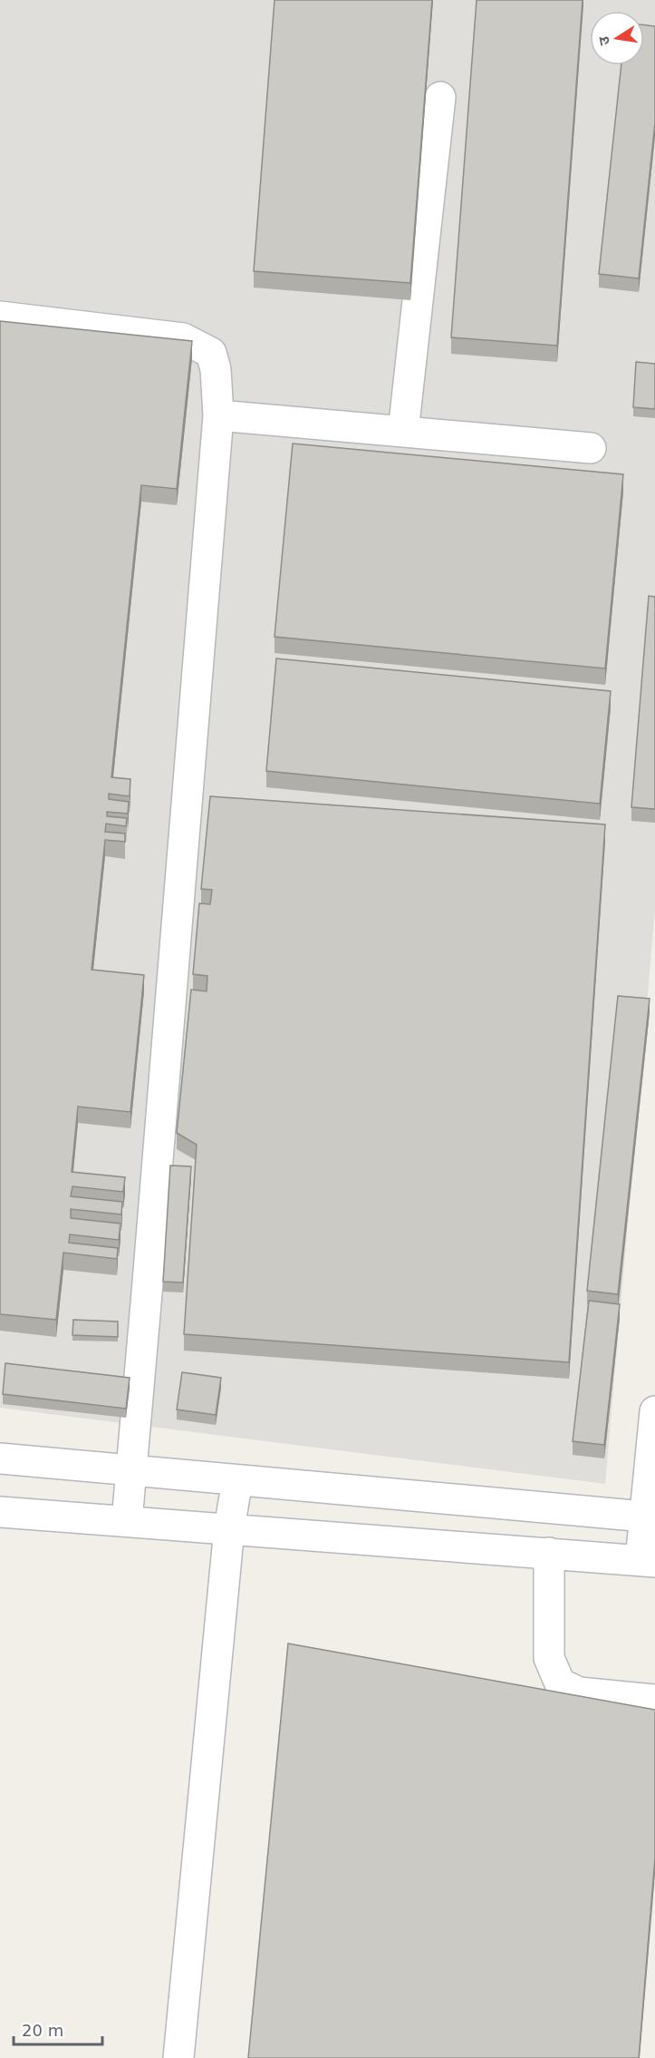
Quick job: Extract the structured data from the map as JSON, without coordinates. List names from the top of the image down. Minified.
{"scale_bar":"20 m","north":"left"}
